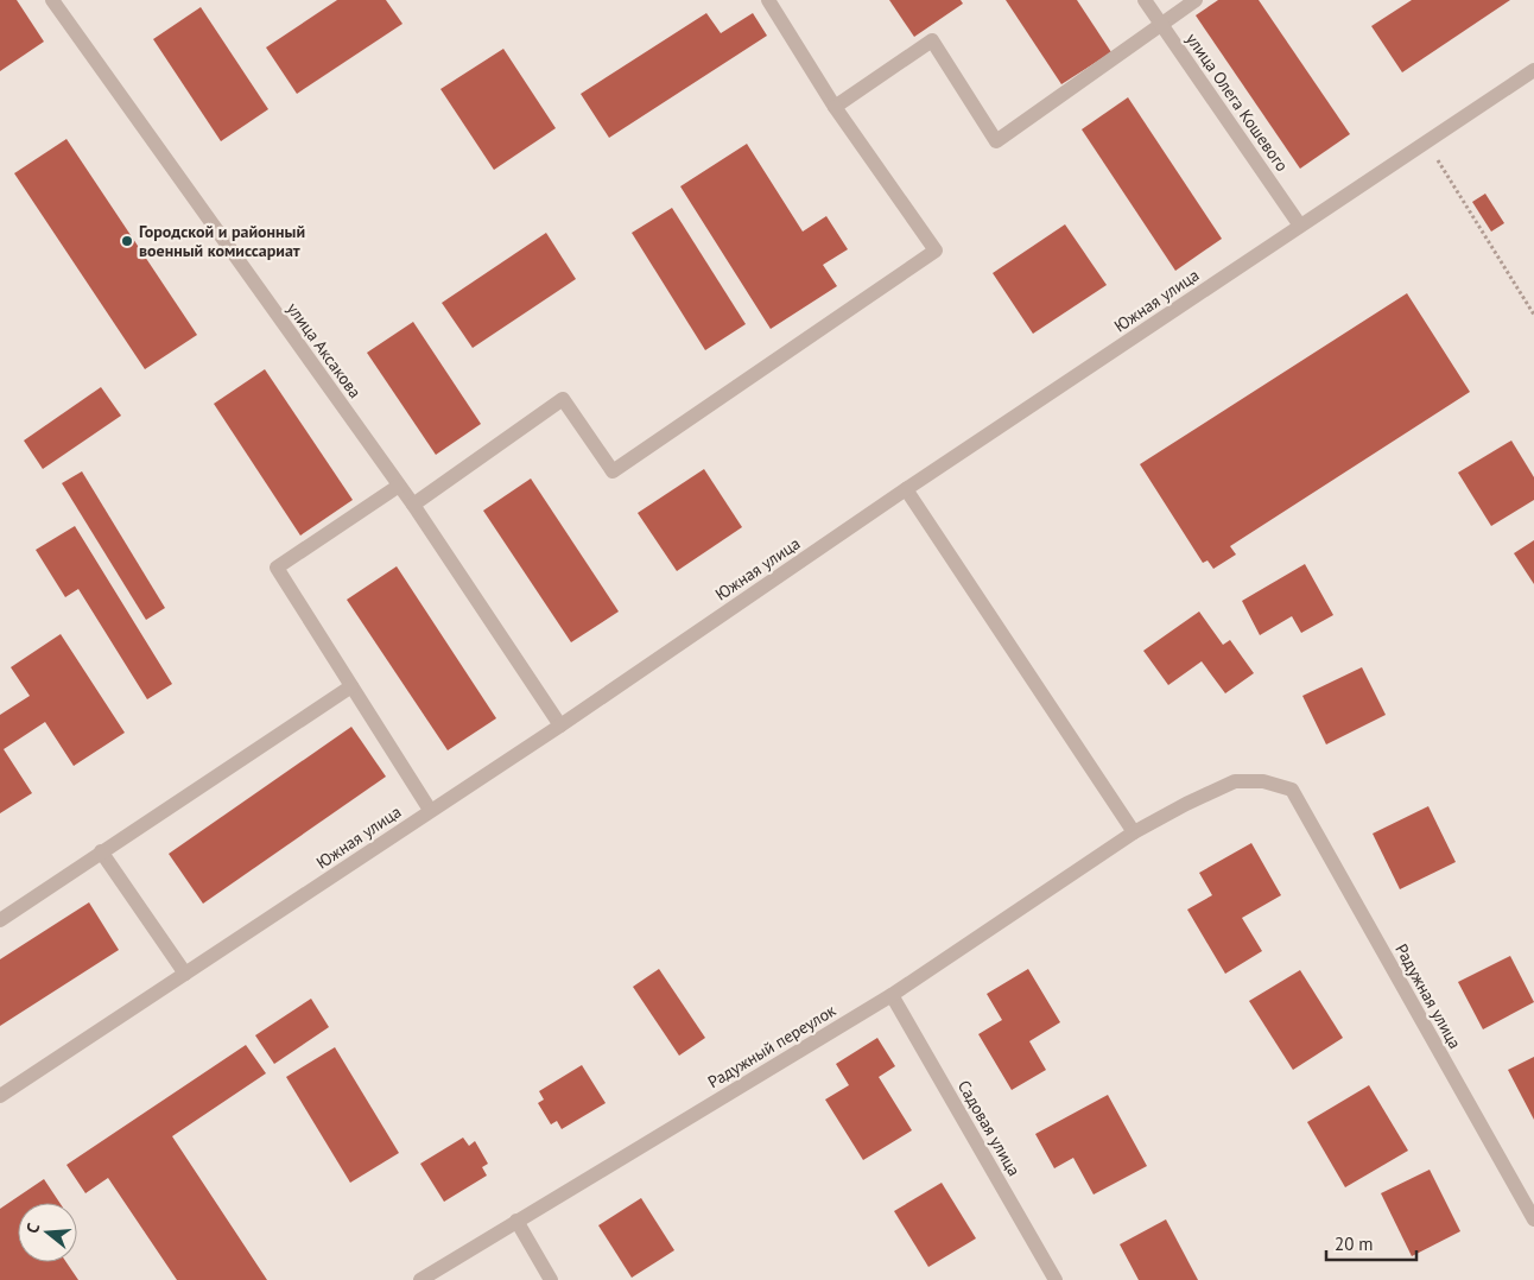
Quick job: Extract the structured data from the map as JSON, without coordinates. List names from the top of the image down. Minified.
{"streets":{"street":["улица Олега Кошевого","Южная улица","улица Аксакова","Радужная улица","Радужный переулок","Садовая улица"]},"crossings":[["улица Олега Кошевого","Южная улица"],["Южная улица","улица Аксакова"],["Радужная улица","Радужный переулок"],["Радужный переулок","Садовая улица"]],"places":["Городской и районный военный комиссариат"],"scale_bar":"20 m","north":"left"}
